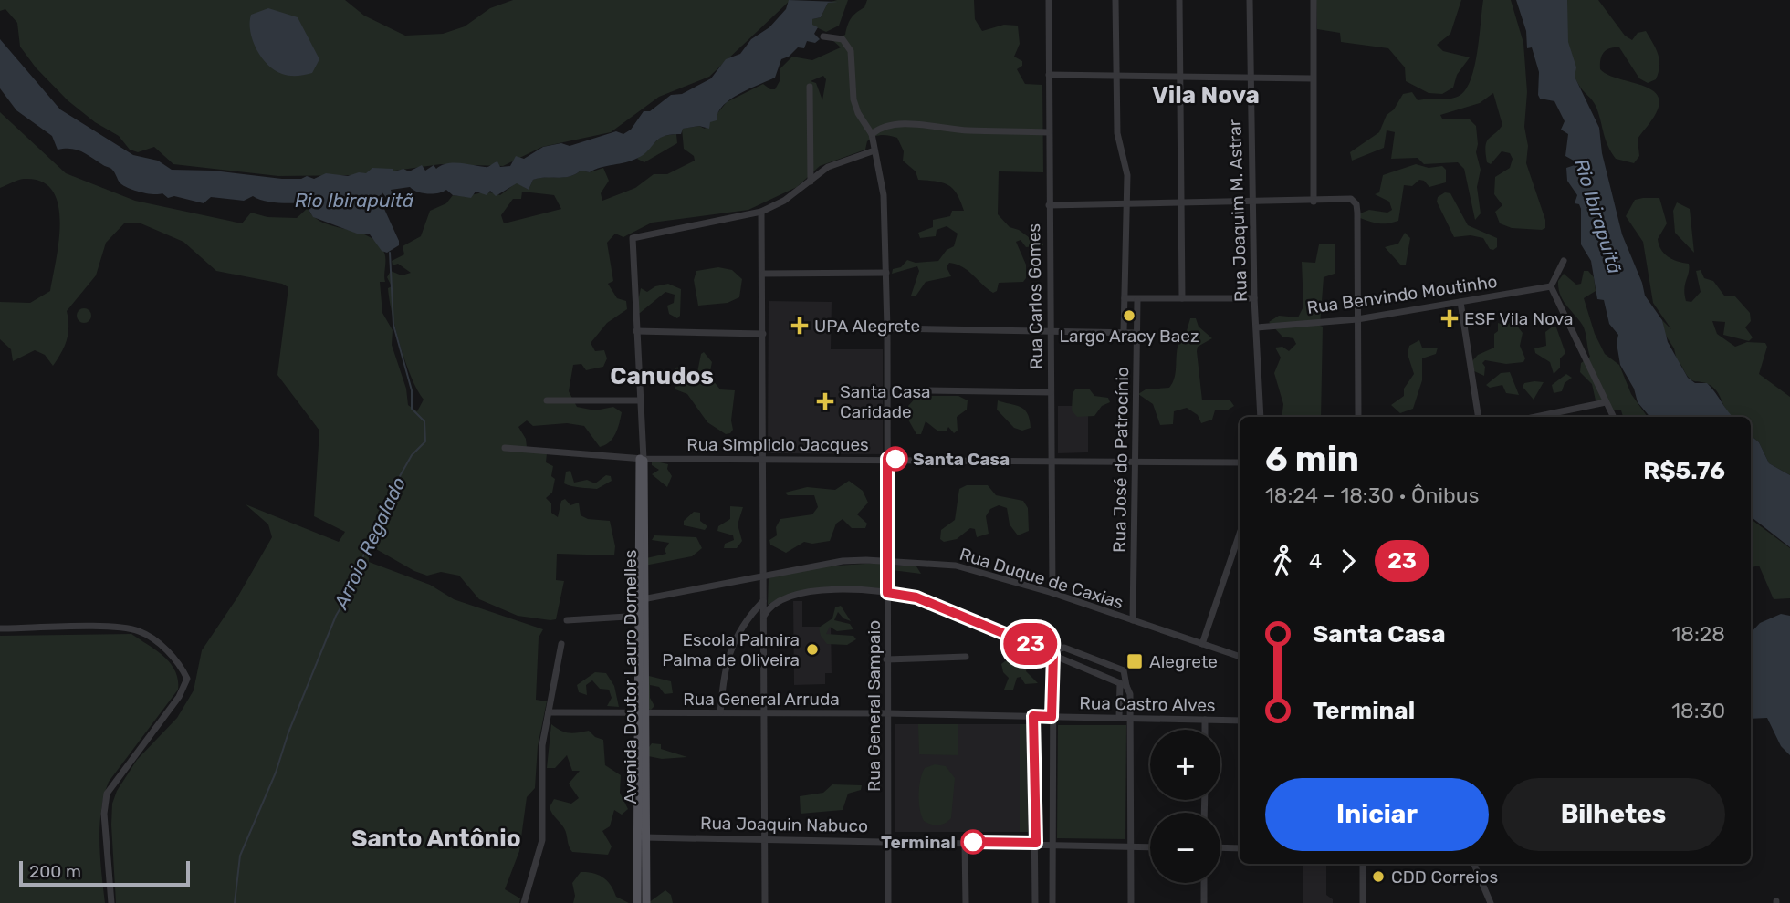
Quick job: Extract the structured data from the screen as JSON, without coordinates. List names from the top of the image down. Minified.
{"streets":{"main road":["Avenida Doutor Lauro Dornelles"],"street":["Rua Joaquim M. Astrar","Rua Benvindo Moutinho","Rua Carlos Gomes","Rua Simplicio Jacques","Rua José do Patrocínio","Rua Duque de Caxias","Rua General Arruda","Rua Castro Alves","Rua General Sampaio","Rua Joaquin Nabuco"]},"crossings":[["Rua Joaquim M. Astrar","Rua Benvindo Moutinho"],["Rua Carlos Gomes","Rua Simplicio Jacques"],["Rua Carlos Gomes","Rua Duque de Caxias"],["Rua Simplicio Jacques","Rua José do Patrocínio"],["Rua Simplicio Jacques","Avenida Doutor Lauro Dornelles"],["Rua Simplicio Jacques","Rua General Sampaio"],["Rua José do Patrocínio","Rua Duque de Caxias"],["Rua Duque de Caxias","Avenida Doutor Lauro Dornelles"],["Rua Duque de Caxias","Rua General Sampaio"],["Avenida Doutor Lauro Dornelles","Rua General Arruda"],["Avenida Doutor Lauro Dornelles","Rua Joaquin Nabuco"],["Rua General Arruda","Rua Castro Alves"],["Rua General Arruda","Rua General Sampaio"],["Rua General Sampaio","Rua Joaquin Nabuco"]],"districts":["Vila Nova","Canudos","Santo Antônio"],"water":["Rio Ibirapuitã","Arroio Regalado"],"places":{"other":["Largo Aracy Baez","Santa Casa","Escola Palmira Palma de Oliveira","Terminal","CDD Correios"],"health":["ESF Vila Nova","UPA Alegrete","Santa Casa Caridade"],"transit":["Alegrete"]},"lines":["bus line 23"],"scale_bar":"200 m","page":{"on_map":"23","heading":["6 min","18:24 – 18:30 · Ônibus","R$5.76"],"legs":["4","23"],"list":[{"name":"Santa Casa","value":"18:28"},{"name":"Terminal","value":"18:30"}],"map_buttons":["+","−"],"buttons":["Iniciar","Bilhetes"],"scale":"200 m"}}
